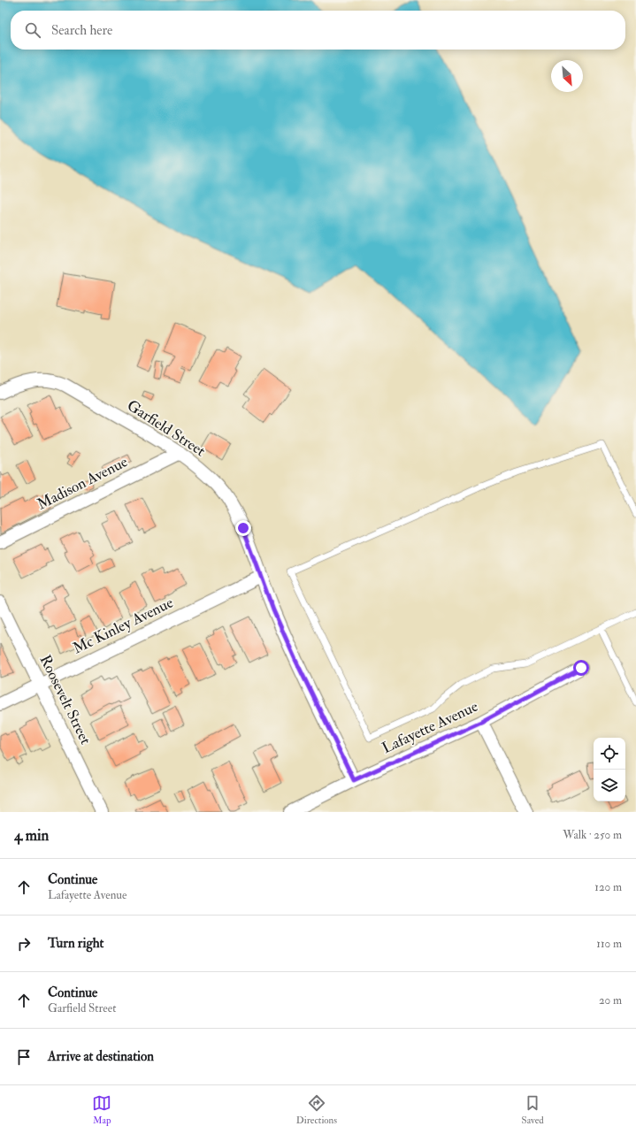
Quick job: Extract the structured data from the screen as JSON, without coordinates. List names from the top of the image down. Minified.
{"streets":{"street":["Garfield Street","Madison Avenue","Mc Kinley Avenue","Roosevelt Street","Lafayette Avenue"]},"crossings":[["Garfield Street","Madison Avenue"],["Garfield Street","Mc Kinley Avenue"],["Garfield Street","Lafayette Avenue"],["Mc Kinley Avenue","Roosevelt Street"]],"north":"bottom right","page":{"search":"Search here","heading":["4 min","Walk · 250 m"],"list":[["Continue","Lafayette Avenue","120 m"],["Turn right","110 m"],["Continue","Garfield Street","20 m"],"Arrive at destination"],"nav":["Map","Directions","Saved"]}}
